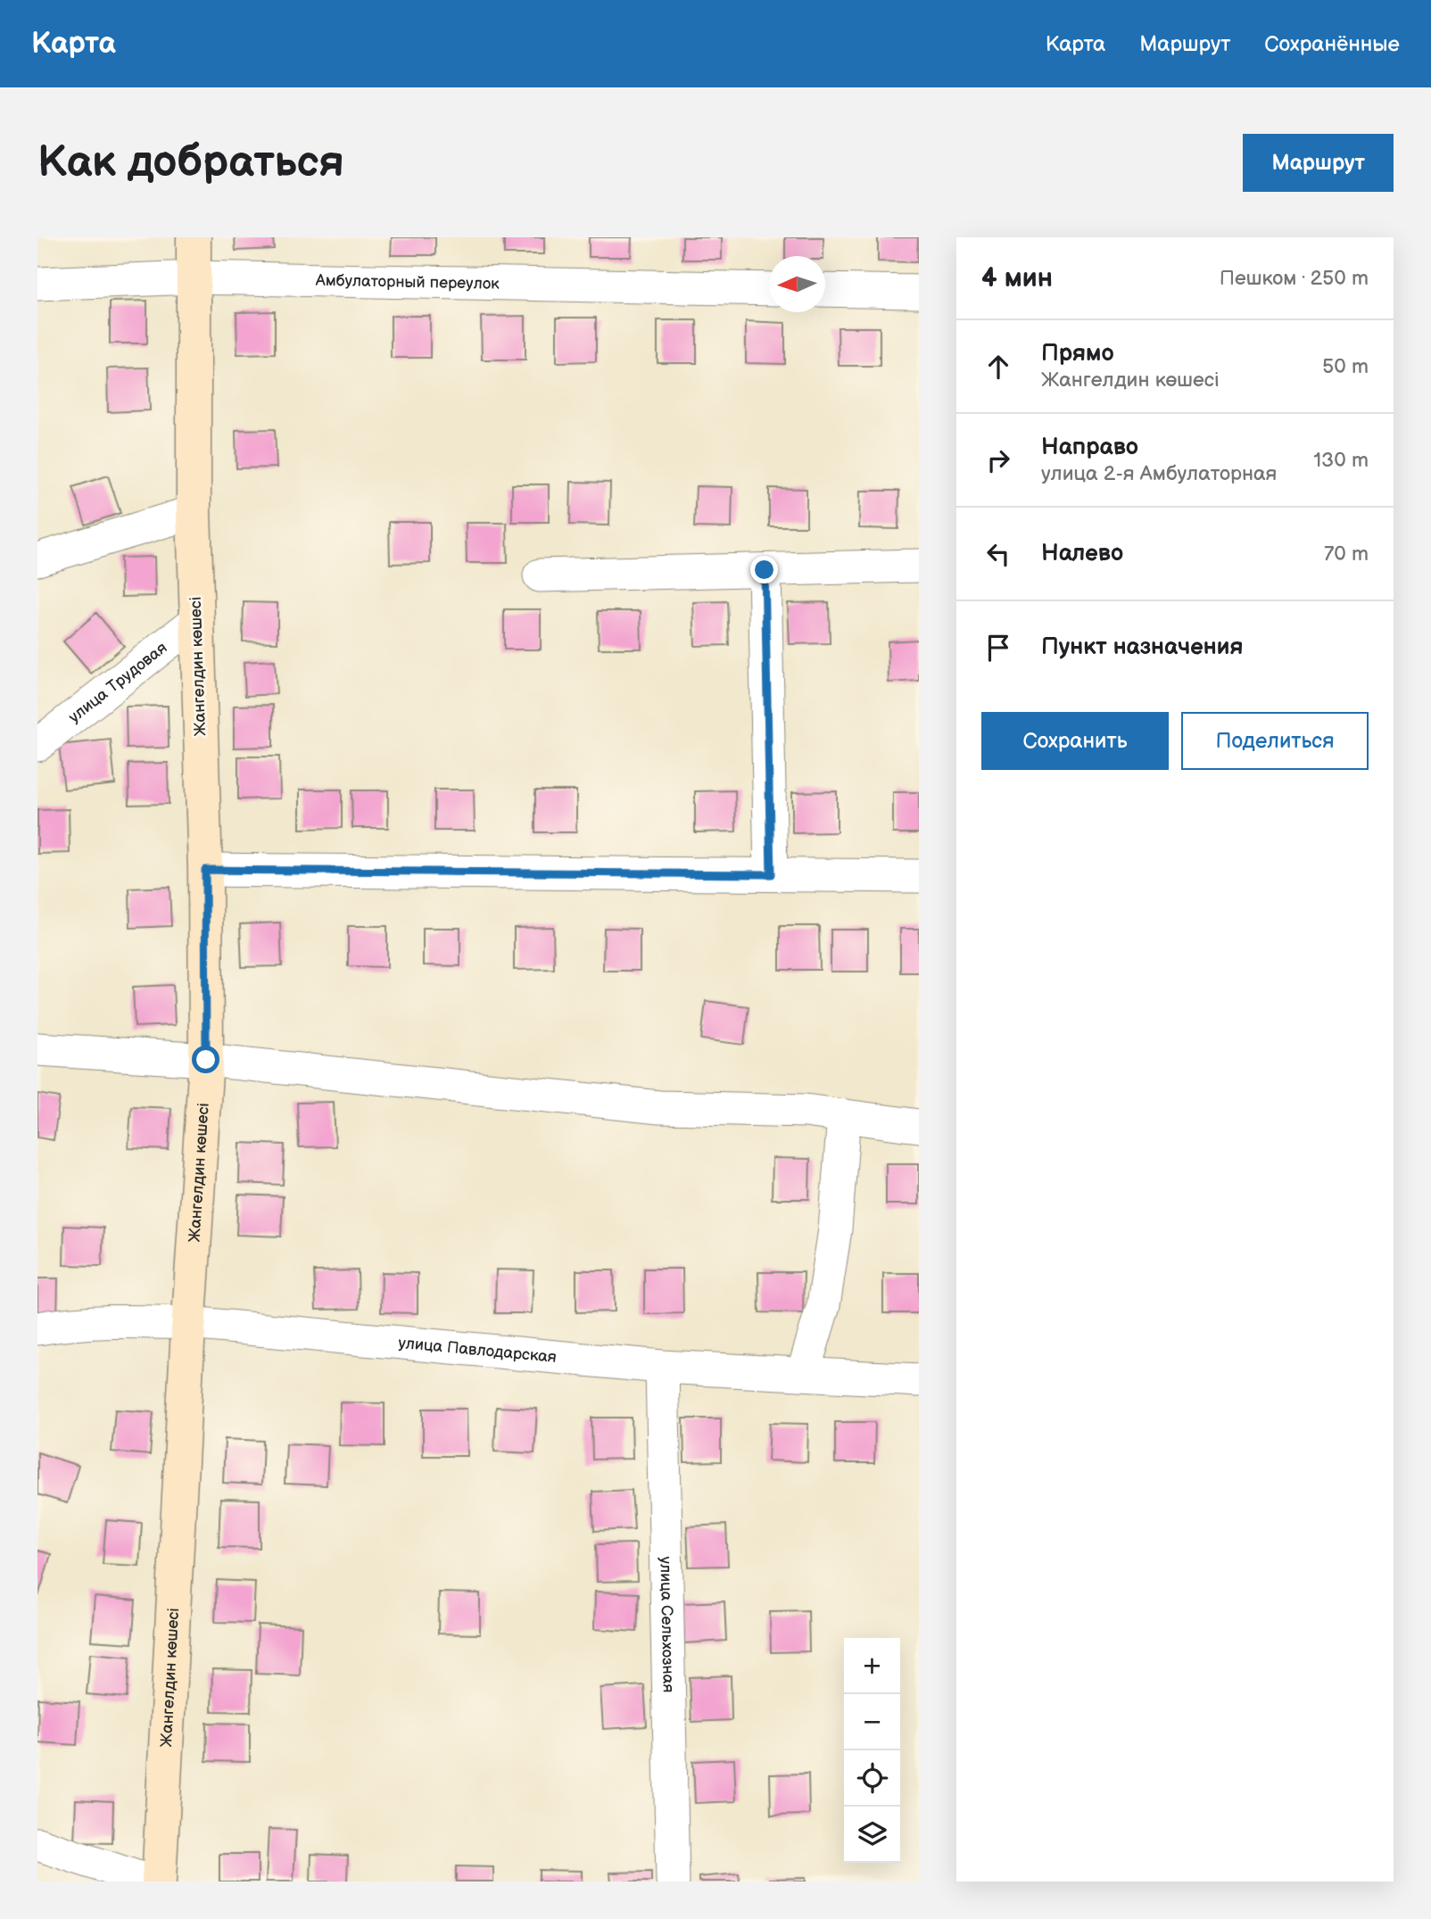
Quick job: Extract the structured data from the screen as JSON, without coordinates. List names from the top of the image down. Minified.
{"streets":{"main road":["Жангелдин көшесі"],"street":["Амбулаторный переулок","улица Трудовая","улица Павлодарская","улица Сельхозная"]},"crossings":[["Амбулаторный переулок","Жангелдин көшесі"],["Жангелдин көшесі","улица Трудовая"],["Жангелдин көшесі","улица Павлодарская"],["улица Павлодарская","улица Сельхозная"]],"north":"left","page":{"header":"Карта","nav":["Карта","Маршрут","Сохранённые"],"buttons":["Маршрут",["Сохранить","Поделиться"]],"title":"Как добраться","heading":["4 мин","Пешком · 250 m"],"list":[["Прямо","Жангелдин көшесі","50 m"],["Направо","улица 2-я Амбулаторная","130 m"],["Налево","70 m"],"Пункт назначения"],"map_buttons":["+","−"]}}
